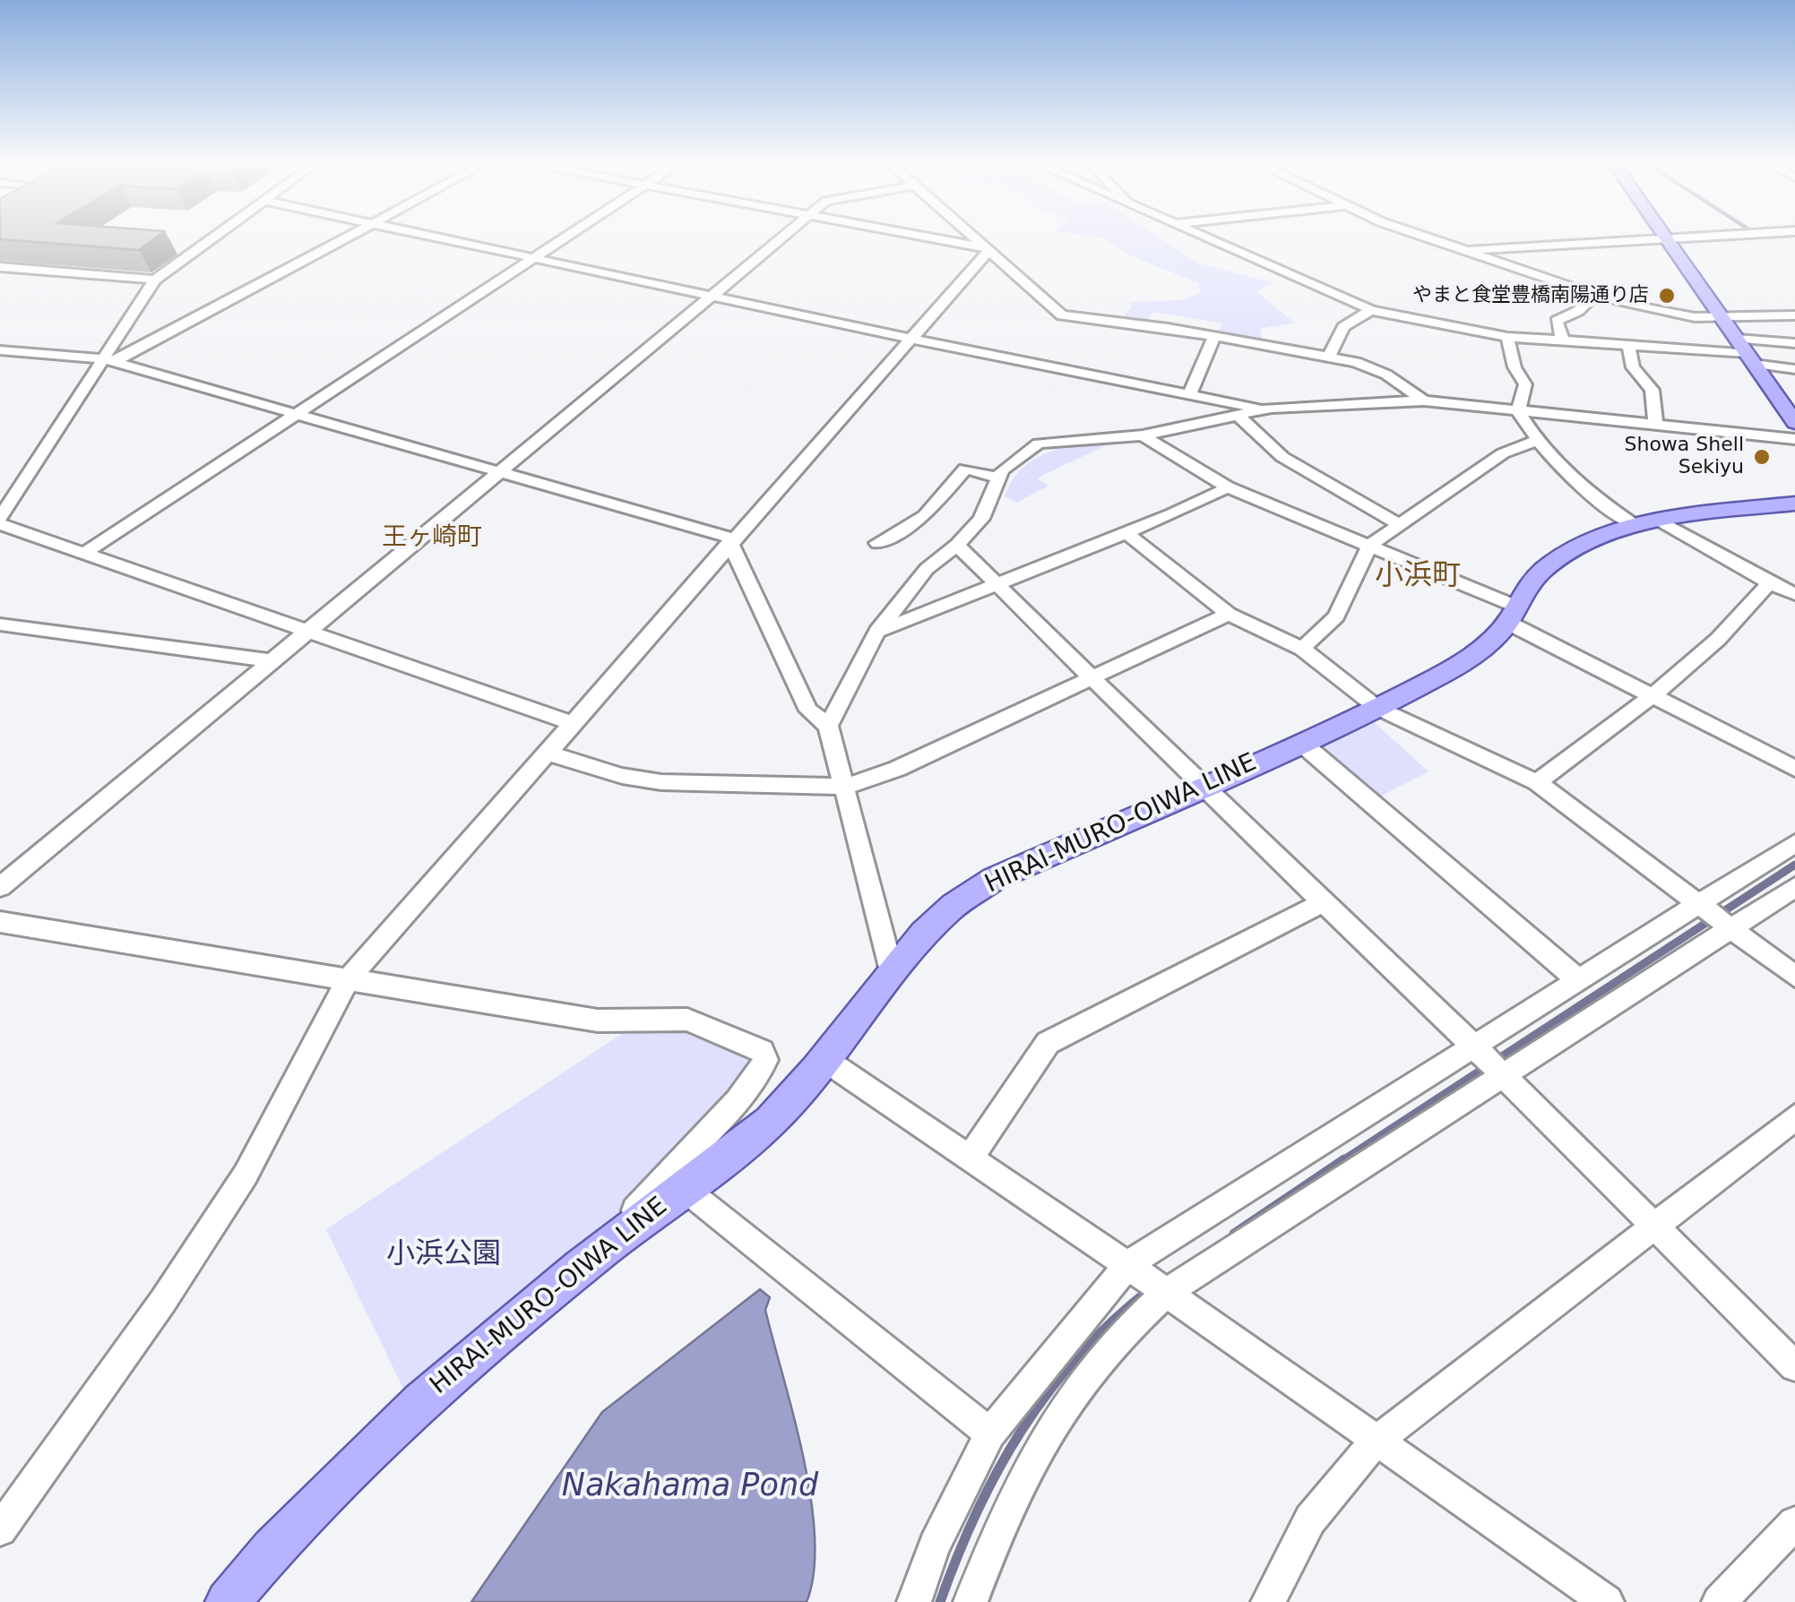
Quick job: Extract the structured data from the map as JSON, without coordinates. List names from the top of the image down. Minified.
{"streets":{"main road":["HIRAI-MURO-OIWA LINE"]},"districts":["王ヶ崎町","小浜町"],"water":["Nakahama Pond"],"parks":["小浜公園"],"places":["やまと食堂豊橋南陽通り店","Showa Shell Sekiyu"]}
